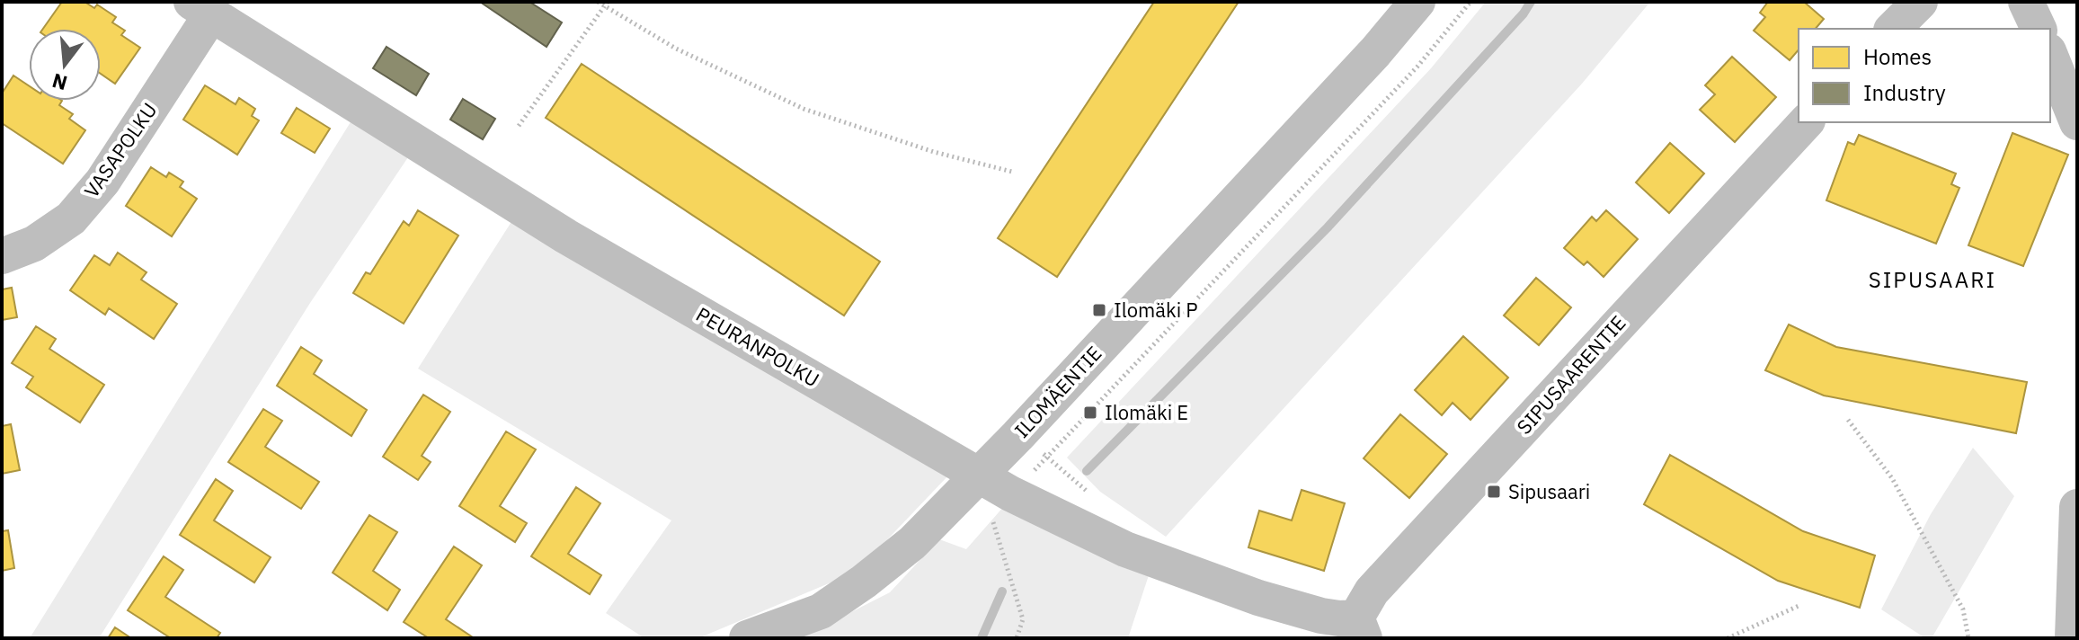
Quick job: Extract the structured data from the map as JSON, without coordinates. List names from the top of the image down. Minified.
{"streets":{"street":["VASAPOLKU","PEURANPOLKU","SIPUSAARENTIE","ILOMÄENTIE"]},"crossings":[["VASAPOLKU","PEURANPOLKU"],["PEURANPOLKU","SIPUSAARENTIE"],["PEURANPOLKU","ILOMÄENTIE"]],"districts":["SIPUSAARI"],"places":{"transit":["Ilomäki P","Ilomäki E","Sipusaari"]},"legend":["Homes","Industry"],"north":"bottom"}
